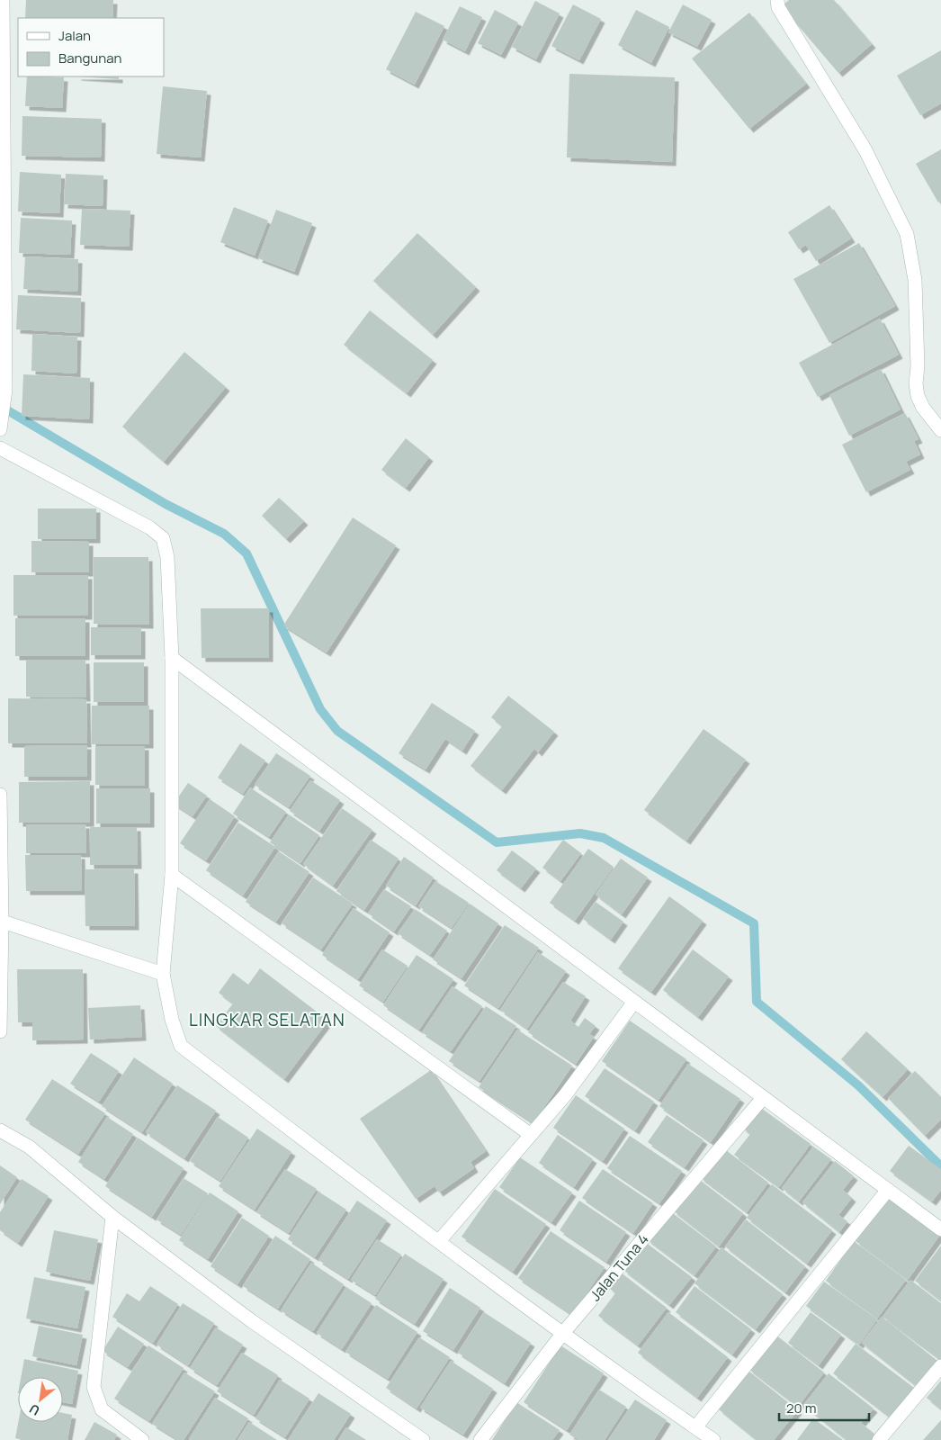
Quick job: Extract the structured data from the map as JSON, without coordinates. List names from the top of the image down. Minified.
{"streets":{"street":["Jalan Tuna 4"]},"districts":["LINGKAR SELATAN"],"legend":["Jalan","Bangunan"],"scale_bar":"20 m","north":"bottom left"}
